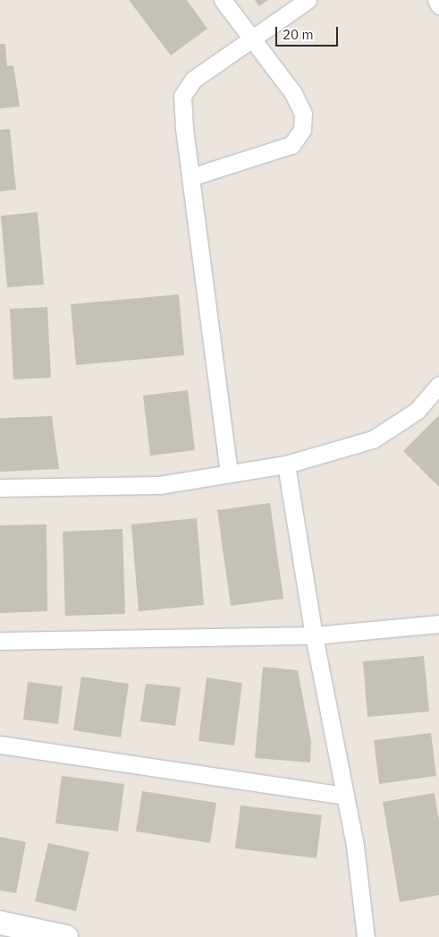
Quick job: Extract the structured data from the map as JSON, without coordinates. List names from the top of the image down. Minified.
{"scale_bar":"20 m"}
